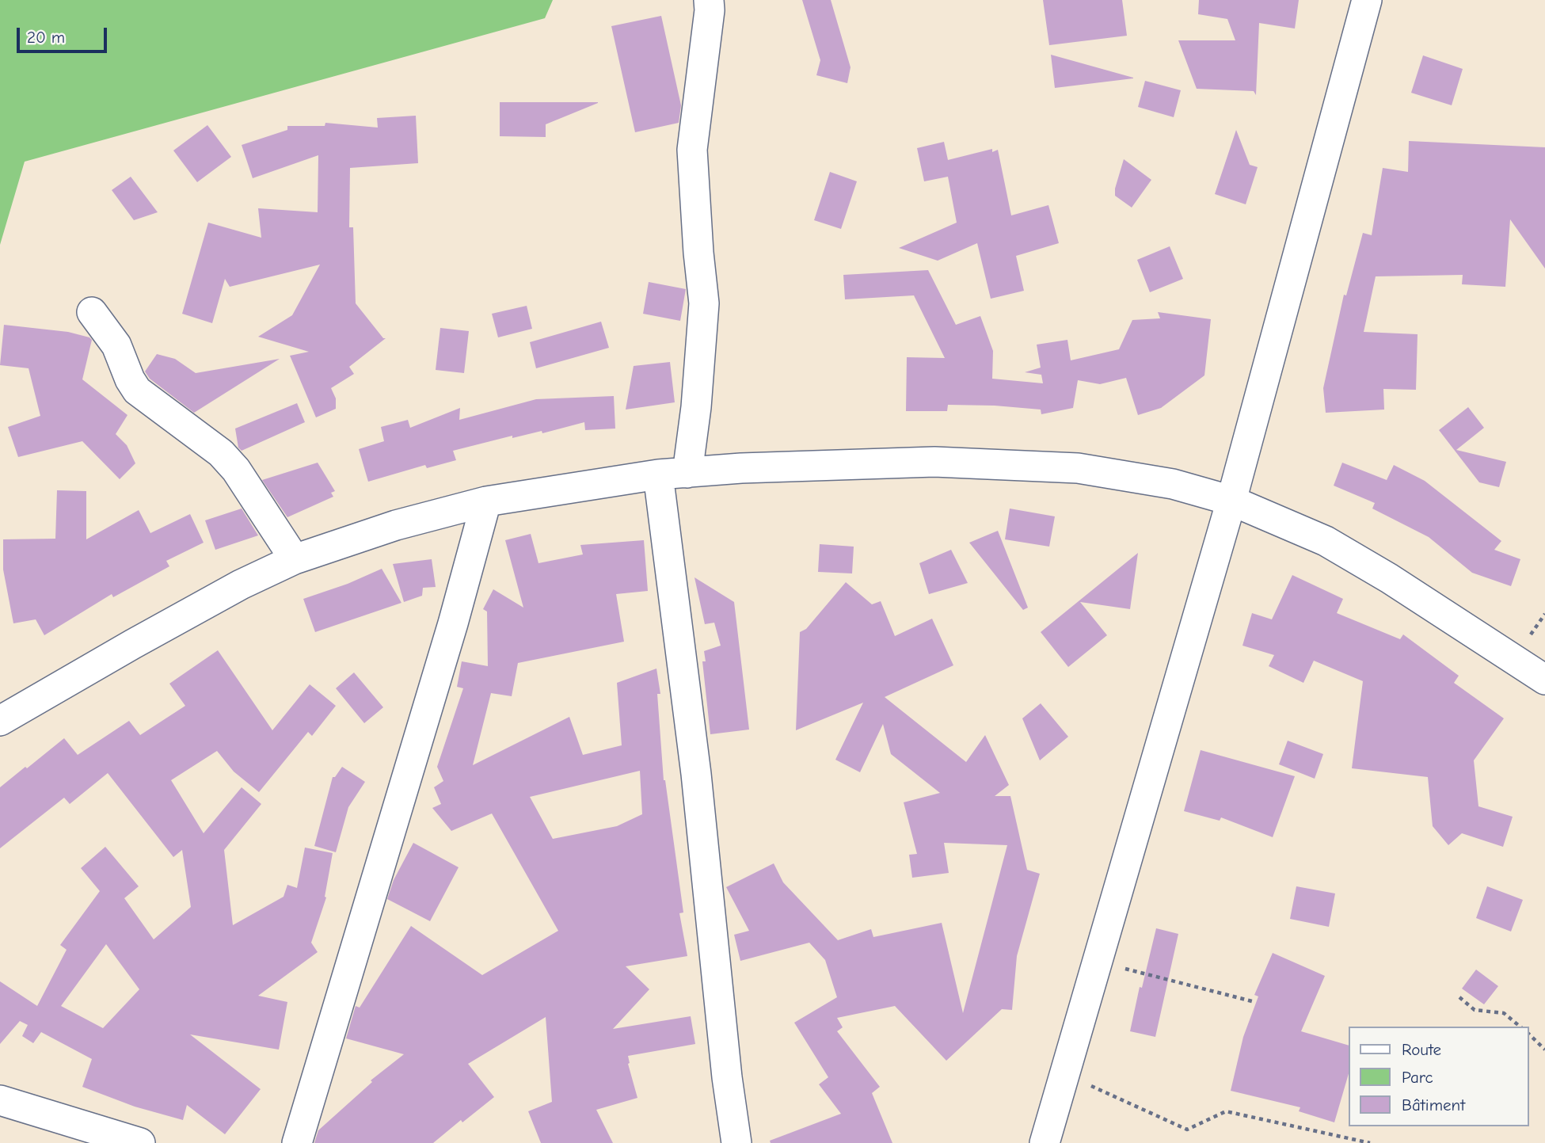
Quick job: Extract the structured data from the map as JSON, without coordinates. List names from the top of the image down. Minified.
{"legend":["Route","Parc","Bâtiment"],"scale_bar":"20 m"}
